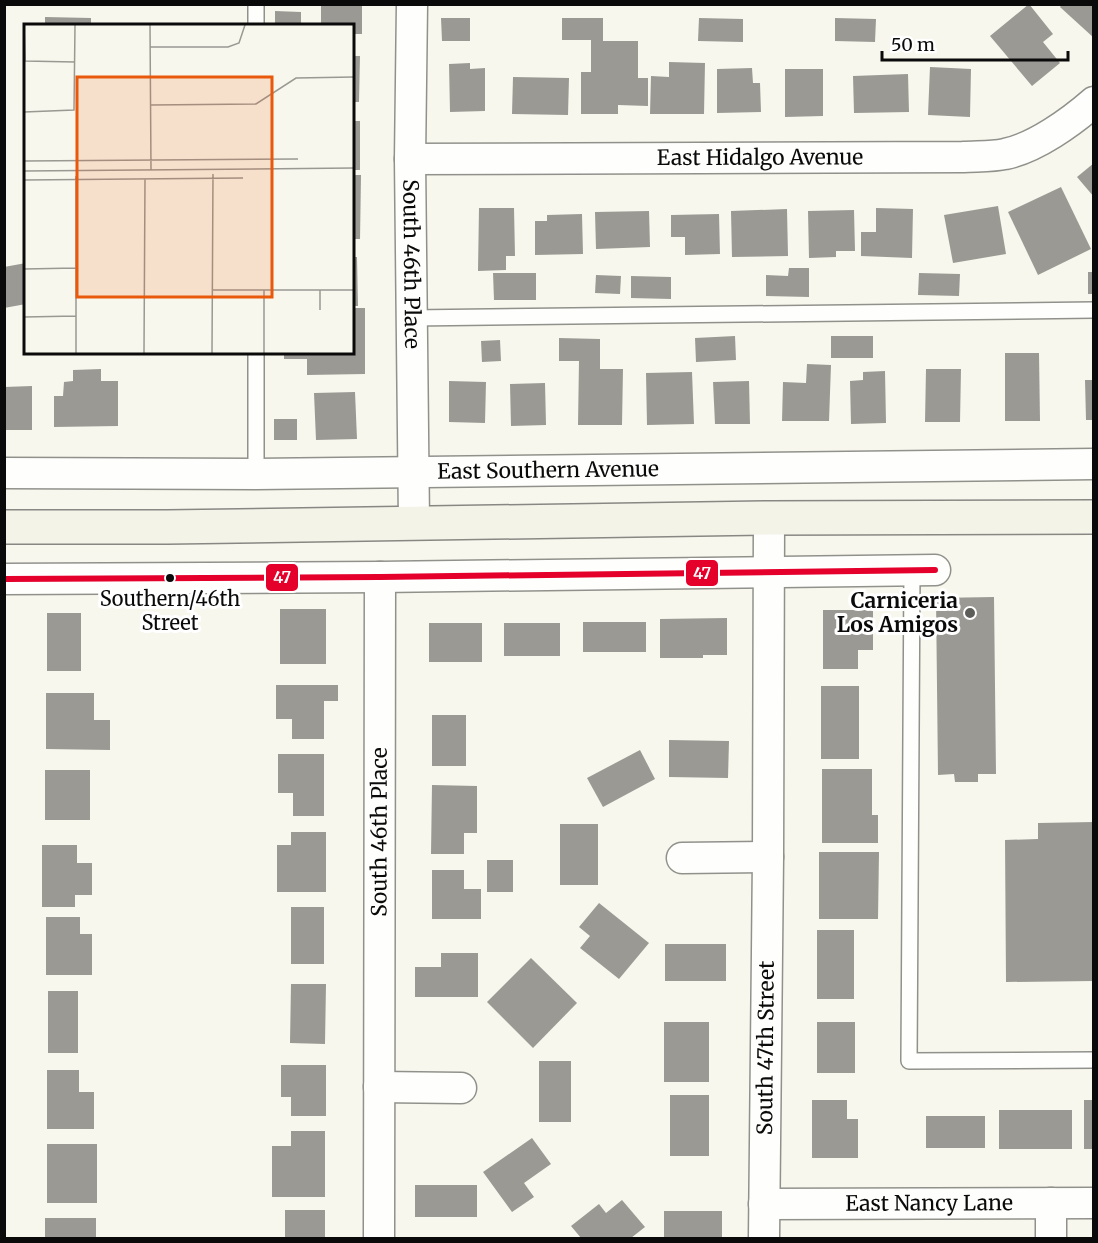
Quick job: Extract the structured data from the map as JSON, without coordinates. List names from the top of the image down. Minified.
{"streets":{"street":["East Hidalgo Avenue","South 46th Place","East Southern Avenue","South 47th Street","East Nancy Lane"]},"crossings":[["East Hidalgo Avenue","South 46th Place"],["South 46th Place","East Southern Avenue"],["South 47th Street","East Nancy Lane"]],"places":["Southern/46th Street","Carniceria Los Amigos"],"lines":["transit line 47"],"scale_bar":"50 m"}
